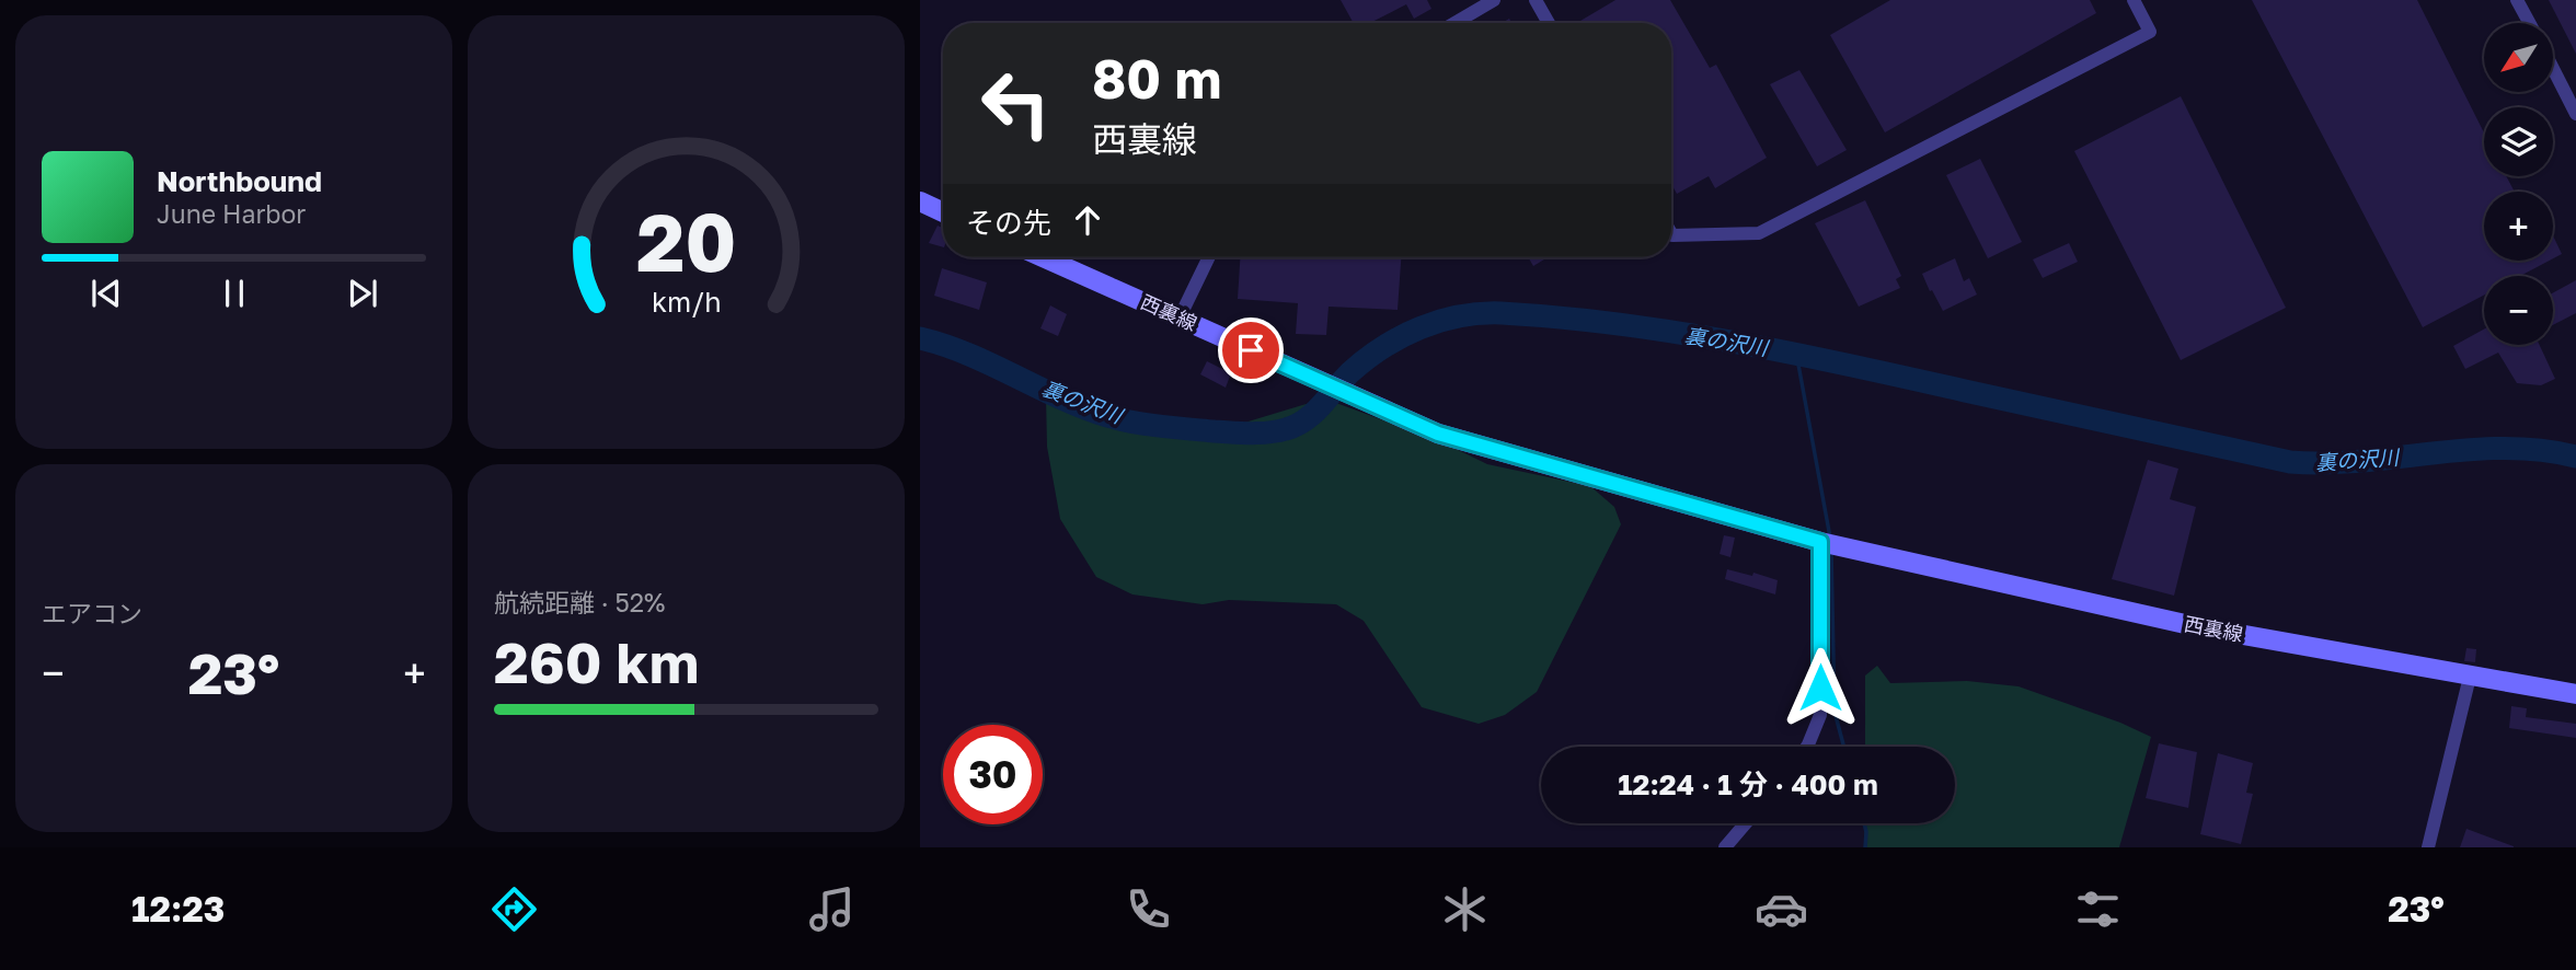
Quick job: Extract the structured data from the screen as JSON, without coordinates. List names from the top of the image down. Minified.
{"streets":{"street":["西裏線"]},"water":["裏の沢川"],"north":"bottom left","page":{"map_buttons":["+","−"],"turn":["80 m","西裏線"],"song":["Northbound","June Harbor"],"then":"その先","tile":["エアコン",["航続距離 · 52%","260 km"]],"heat":["−","23°","+"],"limit":"30","trip":"12:24 · 1 分 · 400 m","tabs":["12:23","23°"],"gauge":["20","km/h"]}}
